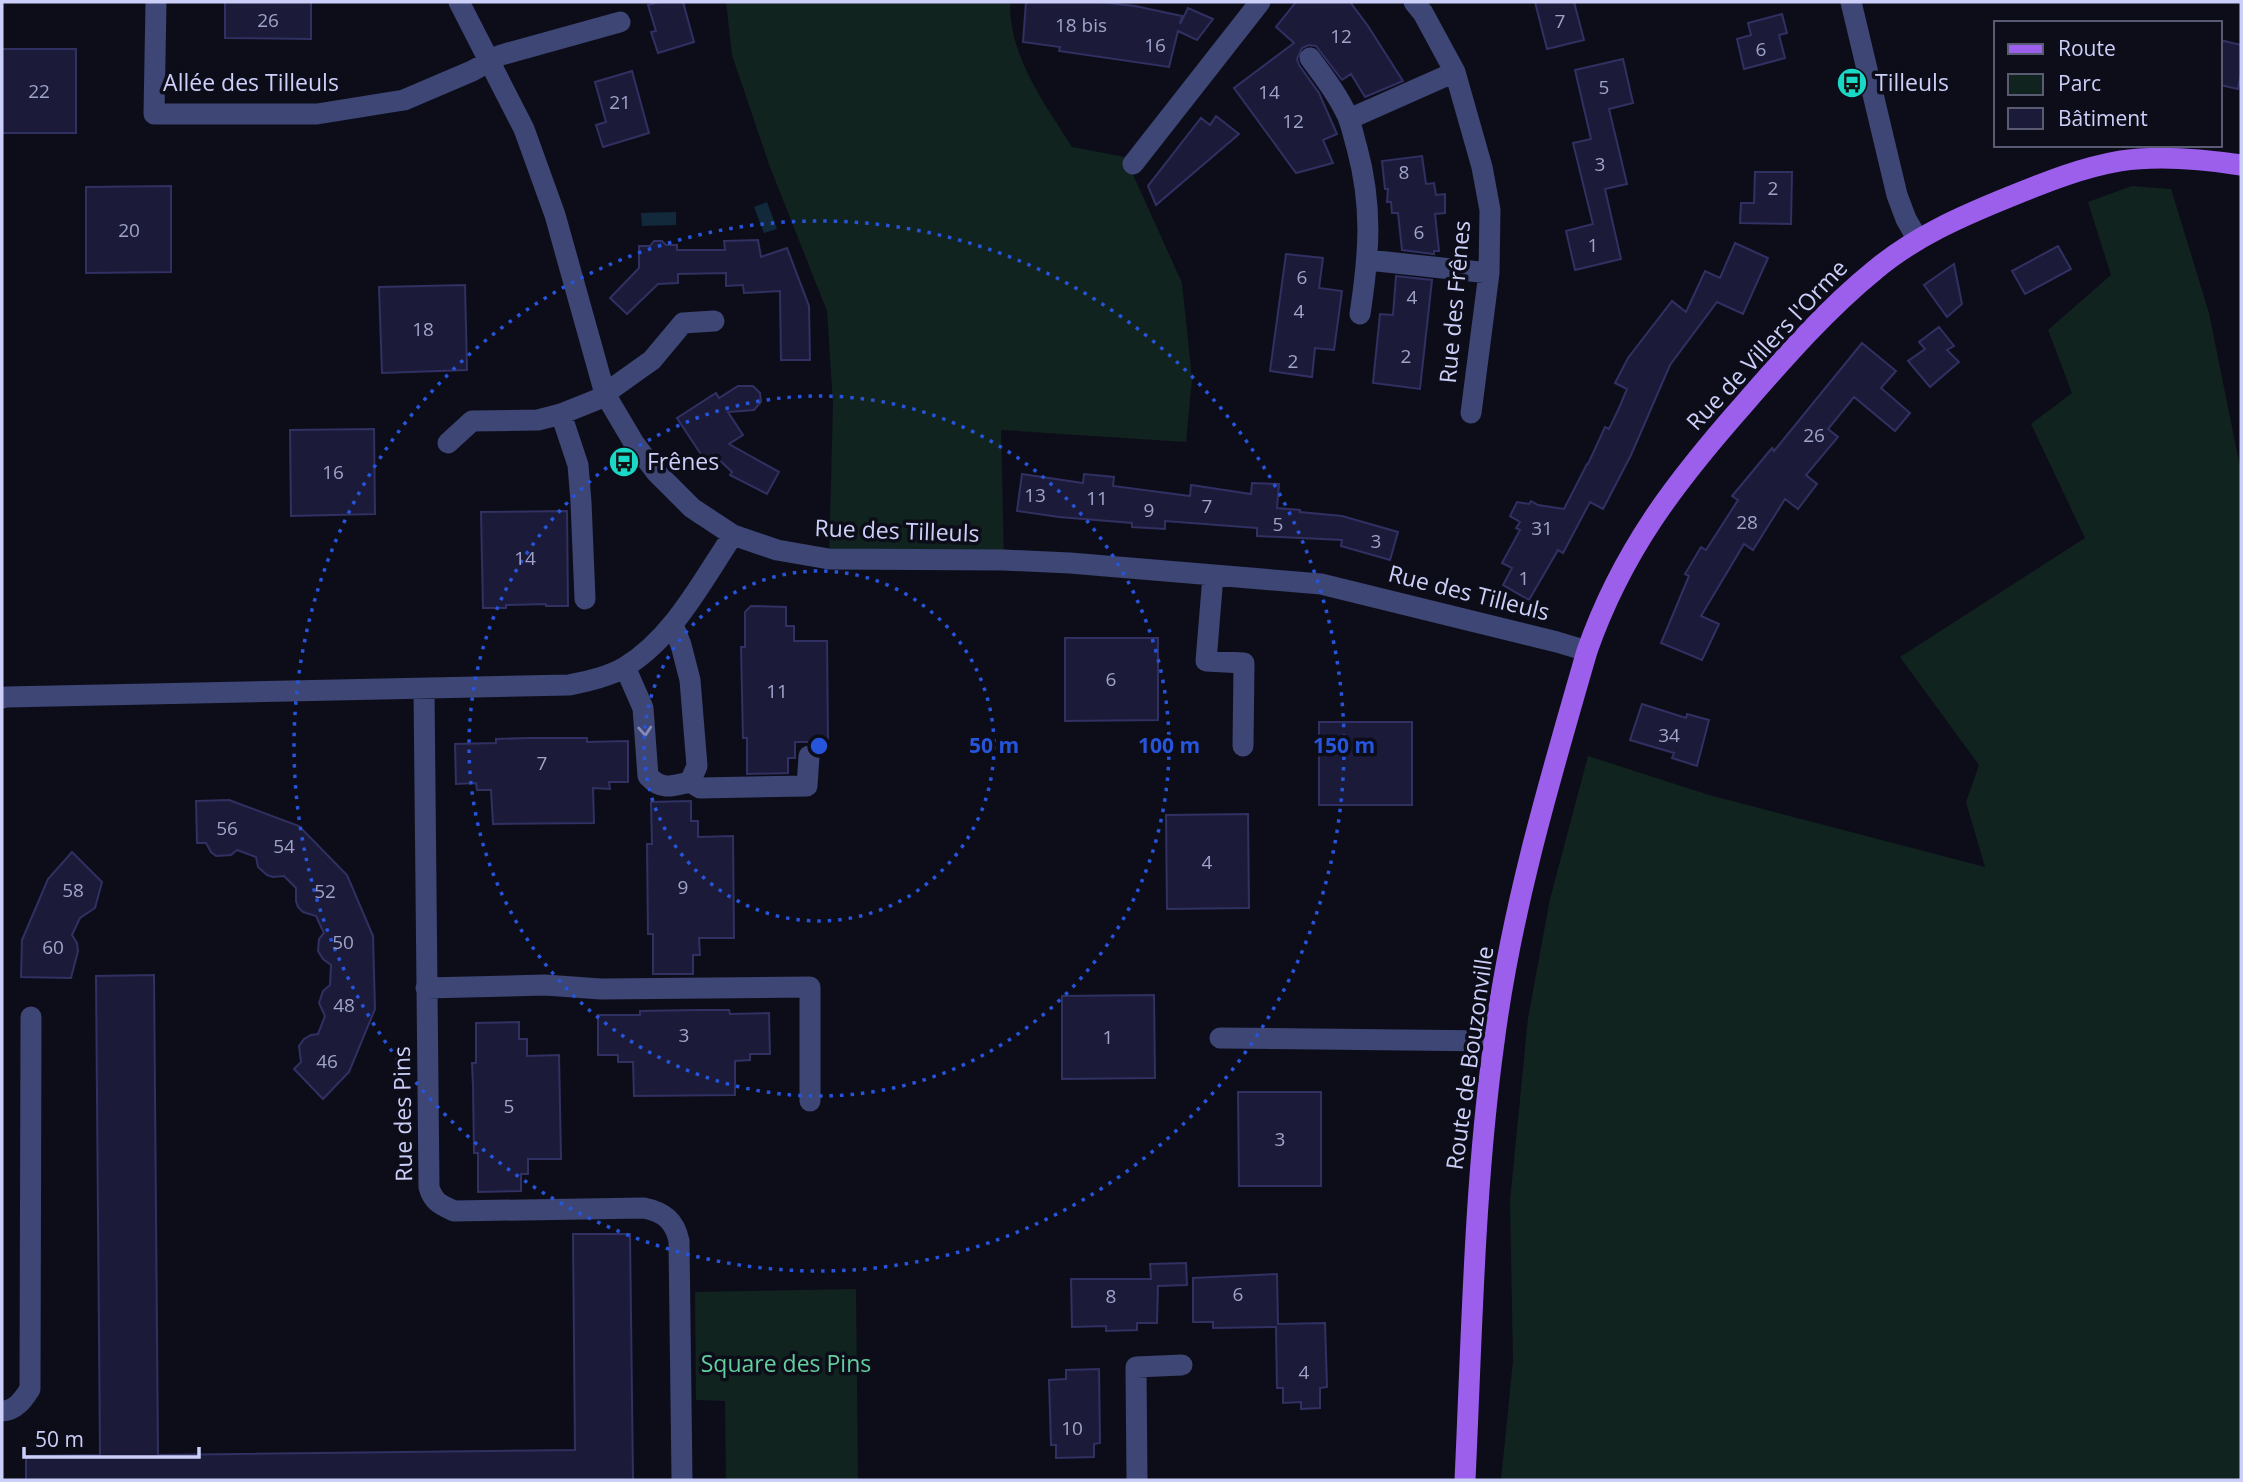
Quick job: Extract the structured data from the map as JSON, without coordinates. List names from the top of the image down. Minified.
{"streets":{"main road":["Rue de Villers l'Orme","Route de Bouzonville"],"street":["Allée des Tilleuls","Rue des Frênes","Rue des Tilleuls","Rue des Pins"]},"crossings":[["Allée des Tilleuls","Rue des Tilleuls"],["Rue de Villers l'Orme","Rue des Tilleuls"],["Rue de Villers l'Orme","Route de Bouzonville"],["Rue des Tilleuls","Route de Bouzonville"]],"parks":["Square des Pins"],"places":{"bus stop":["Tilleuls","Frênes"]},"house_numbers":["26","7","18 bis","12","16","6","5","22","14","21","12","3","8","2","20","6","1","6","4","4","18","2","2","26","16","13","11","7","9","28","5","31","3","14","1","6","11","34","7","56","54","4","9","58","52","50","60","48","3","1","46","5","3","6","8","4","10"],"legend":["Route","Parc","Bâtiment"],"scale_bar":"50 m","rings":["50 m","100 m","150 m"]}
